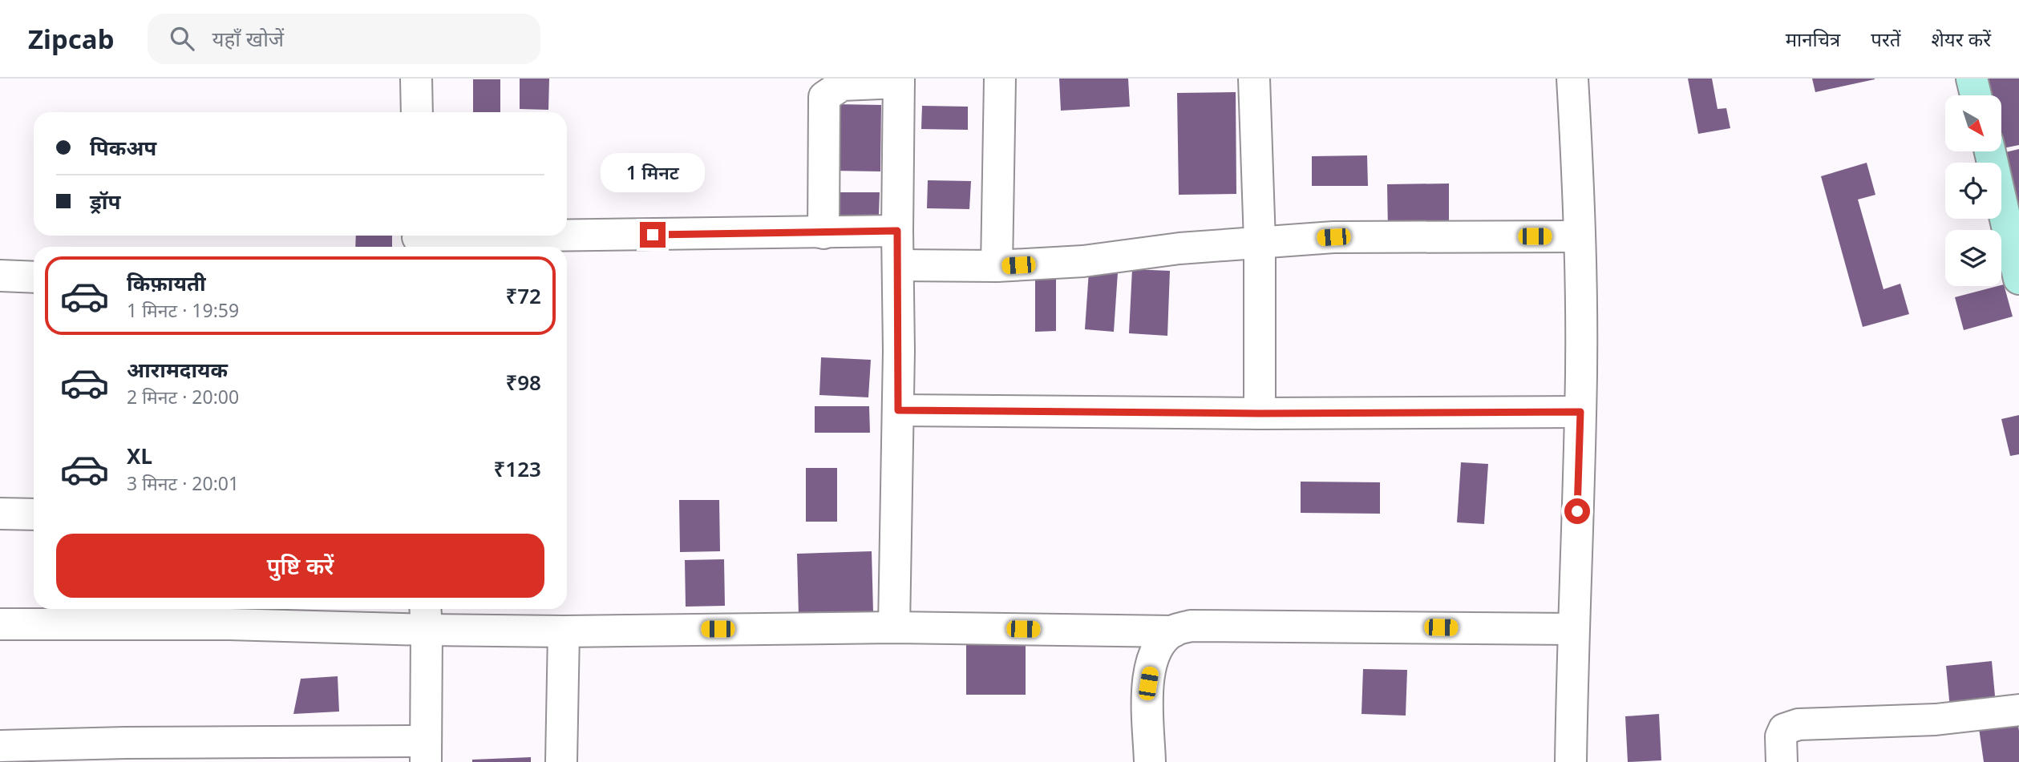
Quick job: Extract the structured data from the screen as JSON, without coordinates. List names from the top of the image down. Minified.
{"north":"bottom right","page":{"header":"Zipcab","search":"यहाँ खोजें","nav":["मानचित्र","परतें","शेयर करें"],"banner":["पिकअप","ड्रॉप"],"bubble":"1 मिनट","list":[{"name":"किफ़ायती","note":"1 मिनट · 19:59","value":"₹72"},{"name":"आरामदायक","note":"2 मिनट · 20:00","value":"₹98"},{"name":"XL","note":"3 मिनट · 20:01","value":"₹123"}],"buttons":"पुष्टि करें"}}
